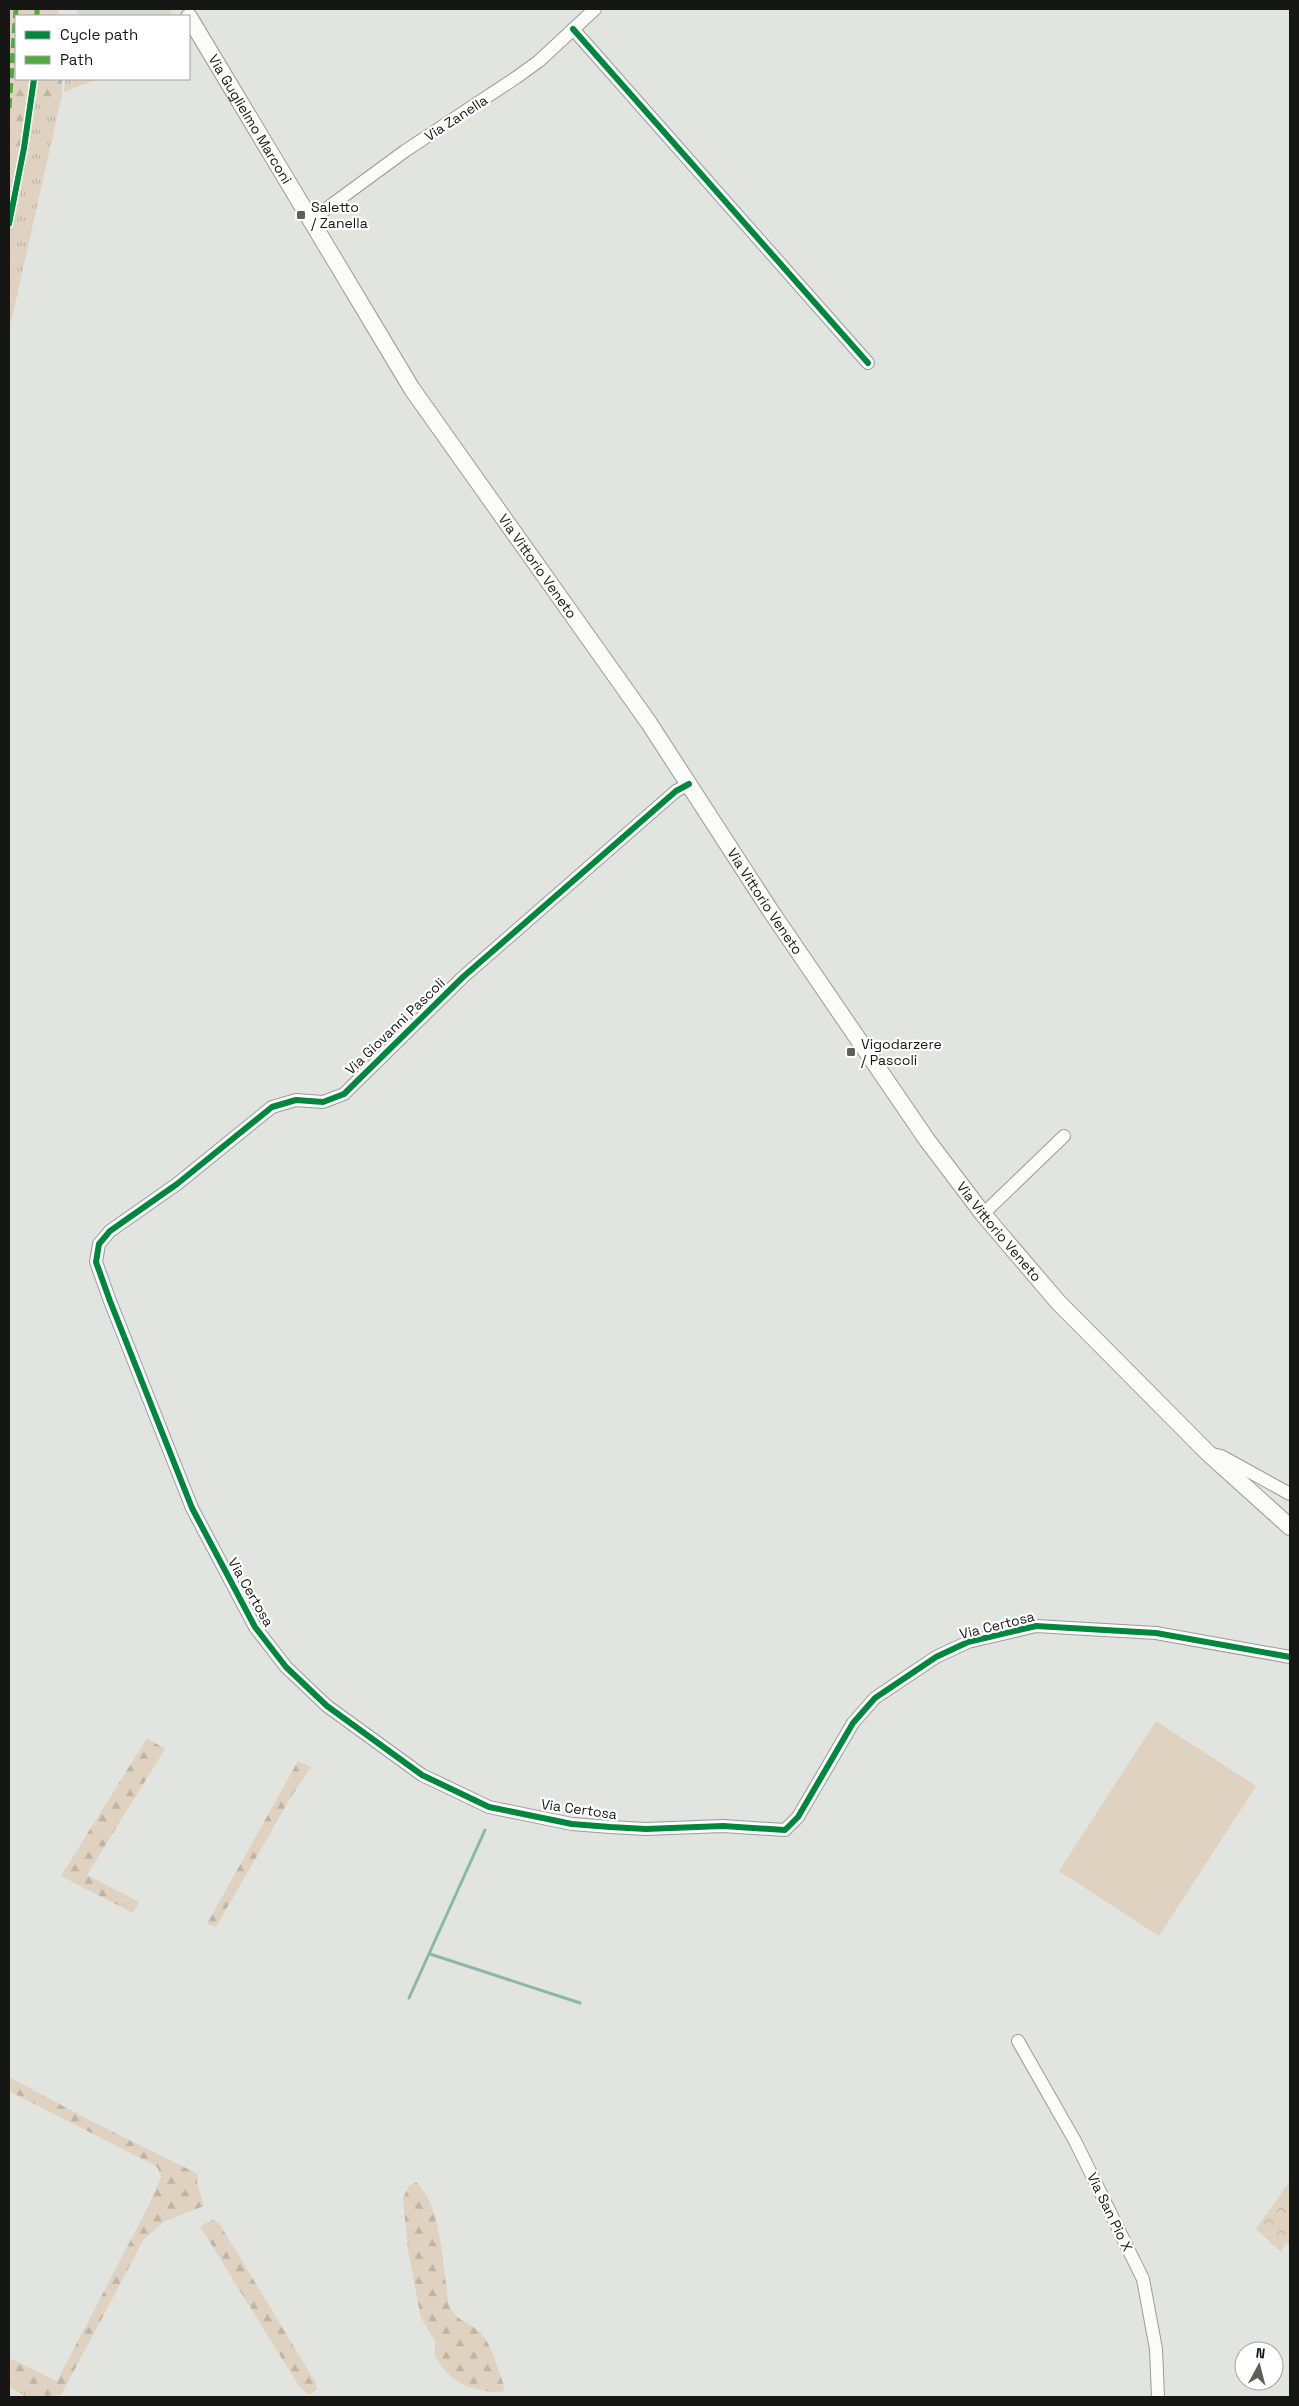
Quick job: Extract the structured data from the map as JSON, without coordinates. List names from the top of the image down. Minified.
{"streets":{"main road":["Via Guglielmo Marconi","Via Vittorio Veneto"],"street":["Via Zanella","Via Giovanni Pascoli","Via Certosa","Via San Pio X"]},"crossings":[["Via Guglielmo Marconi","Via Zanella"],["Via Guglielmo Marconi","Via Vittorio Veneto"],["Via Zanella","Via Vittorio Veneto"],["Via Vittorio Veneto","Via Giovanni Pascoli"],["Via Giovanni Pascoli","Via Certosa"]],"places":{"transit":["Saletto / Zanella","Vigodarzere / Pascoli"]},"legend":["Cycle path","Path"],"north":"top"}
